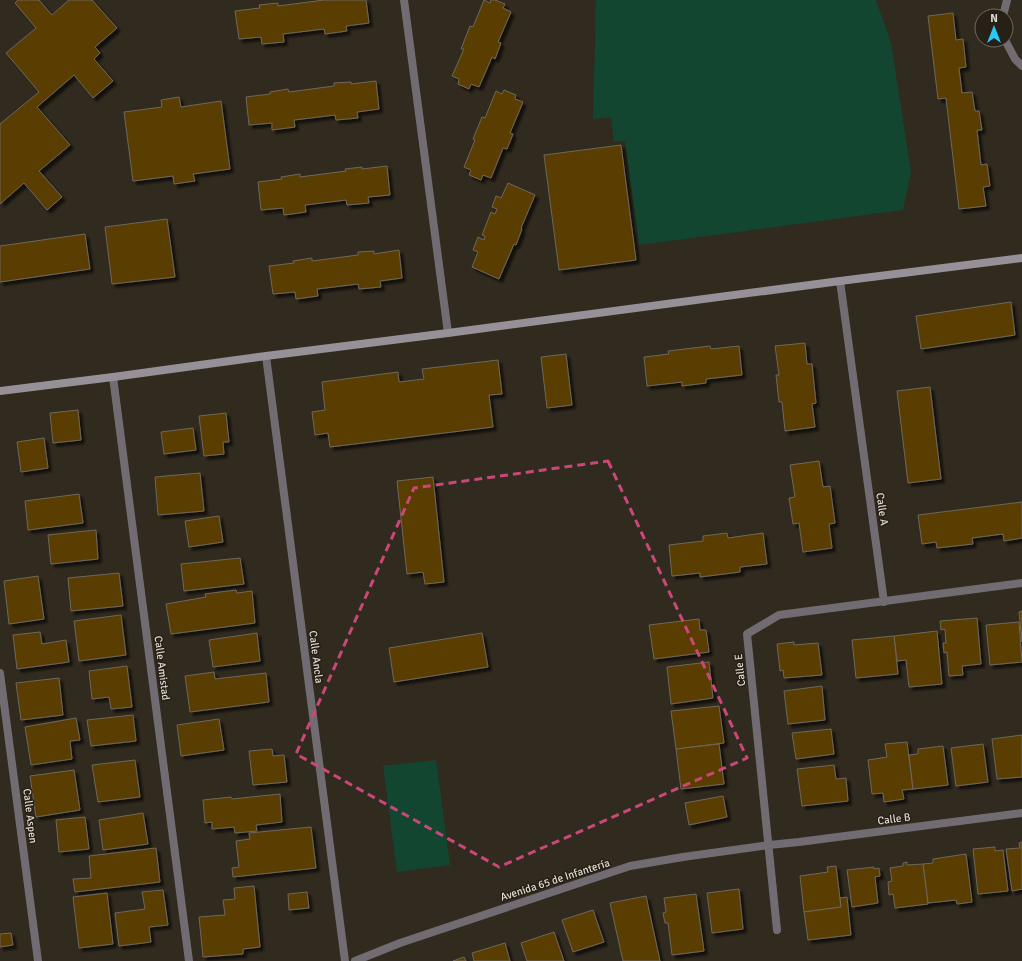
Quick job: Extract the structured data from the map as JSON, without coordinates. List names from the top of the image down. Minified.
{"streets":{"street":["Calle A","Calle Ancla","Calle Amistad","Calle E","Calle Aspen","Calle B","Avenida 65 de Infantería"]},"crossings":[["Calle A","Calle E"],["Calle E","Calle B"],["Calle E","Avenida 65 de Infantería"],["Calle B","Avenida 65 de Infantería"]],"north":"top"}
